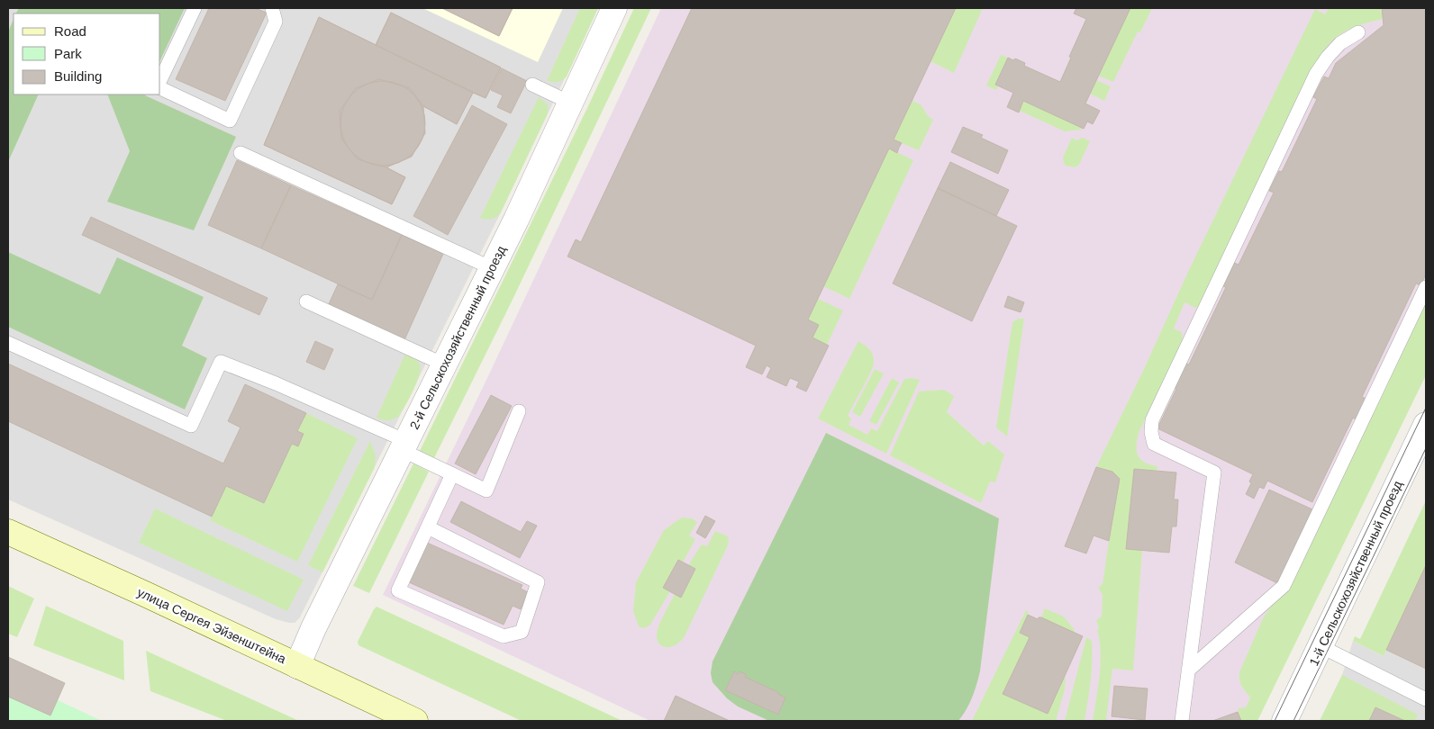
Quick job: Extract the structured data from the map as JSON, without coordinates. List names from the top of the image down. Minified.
{"streets":{"main road":["улица Сергея Эйзенштейна"],"street":["2-й Сельскохозяйственный проезд","1-й Сельскохозяйственный проезд"]},"crossings":[["2-й Сельскохозяйственный проезд","улица Сергея Эйзенштейна"]],"legend":["Road","Park","Building"]}
